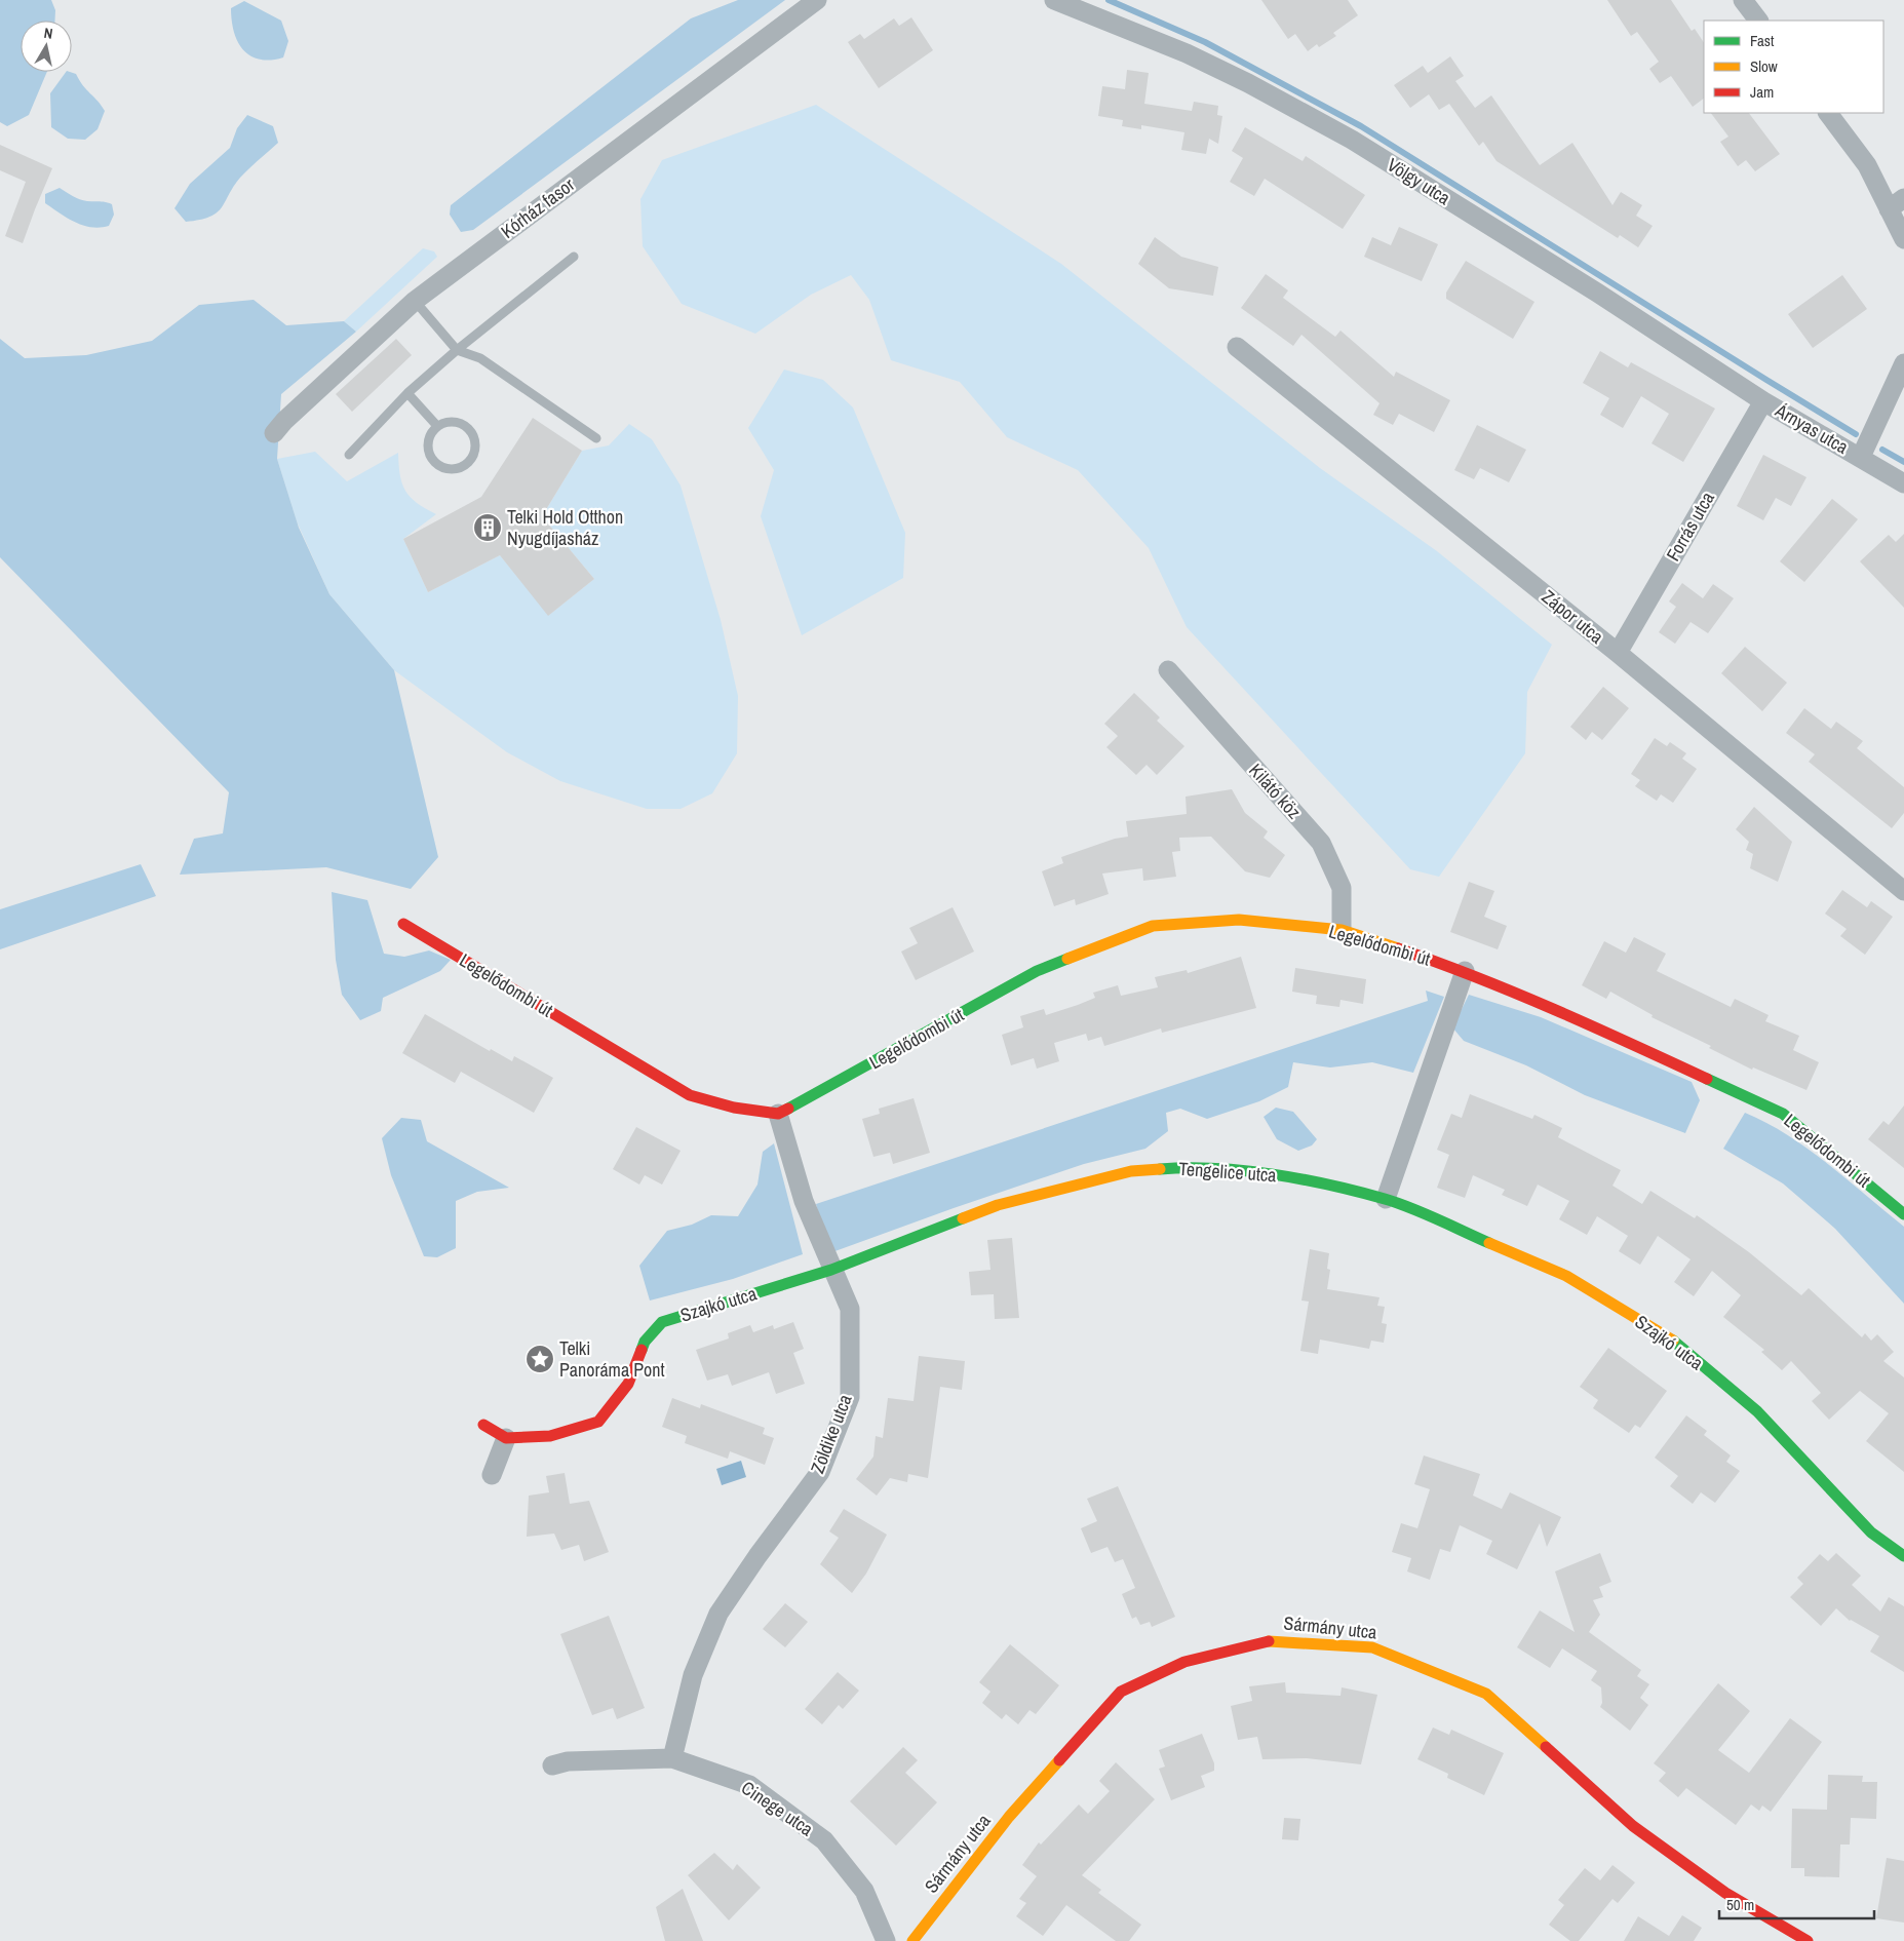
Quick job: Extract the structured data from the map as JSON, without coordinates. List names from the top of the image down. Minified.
{"streets":{"street":["Völgy utca","Kórház fasor","Árnyas utca","Forrás utca","Zápor utca","Kilátó köz","Legelődombi út","Tengelice utca","Szajkó utca","Zöldike utca","Sármány utca","Cinege utca"]},"crossings":[["Völgy utca","Árnyas utca"],["Völgy utca","Forrás utca"],["Árnyas utca","Forrás utca"],["Forrás utca","Zápor utca"],["Kilátó köz","Legelődombi út"],["Legelődombi út","Zöldike utca"],["Tengelice utca","Szajkó utca"],["Tengelice utca","Zöldike utca"],["Szajkó utca","Zöldike utca"],["Zöldike utca","Cinege utca"]],"places":{"building":["Telki Hold Otthon Nyugdíjasház"],"place":["Telki Panoráma Pont"]},"legend":["Fast","Slow","Jam"],"scale_bar":"50 m","north":"top"}
